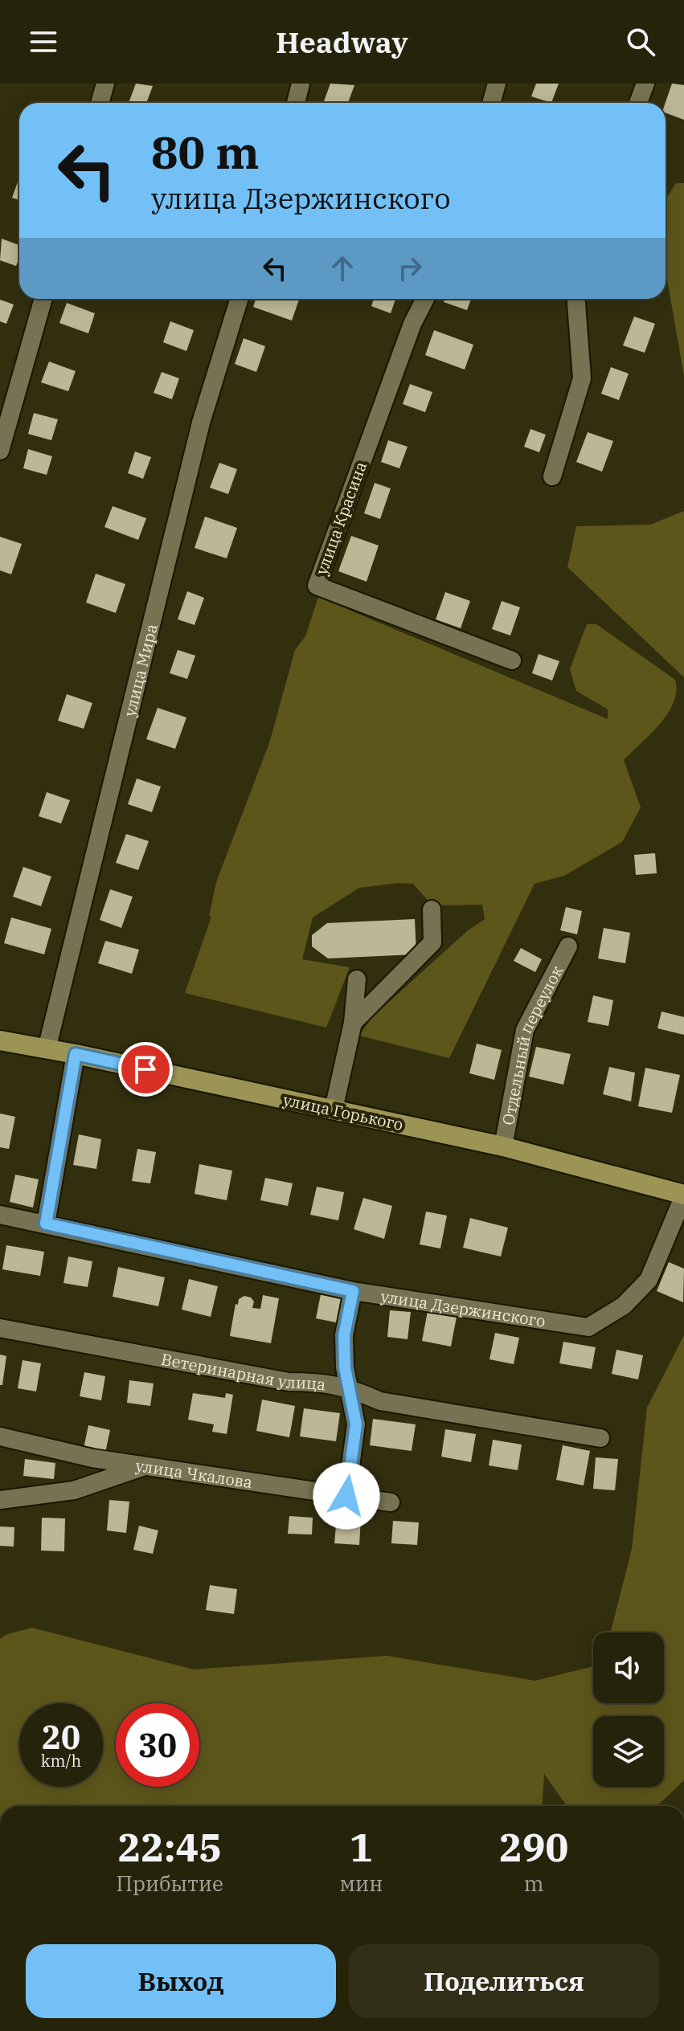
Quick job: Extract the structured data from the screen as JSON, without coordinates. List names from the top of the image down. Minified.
{"streets":{"main road":["улица Горького"],"street":["улица Красина","улица Мира","Отдельный переулок","улица Дзержинского","Ветеринарная улица","улица Чкалова"]},"crossings":[["улица Мира","улица Горького"],["Отдельный переулок","улица Горького"],["улица Горького","улица Дзержинского"]],"page":{"header":"Headway","turn":["80 m","улица Дзержинского"],"speed":"20 km/h","limit":"30","eta":["22:45","Прибытие","1","мин","290","m"],"buttons":["Выход","Поделиться"]}}
